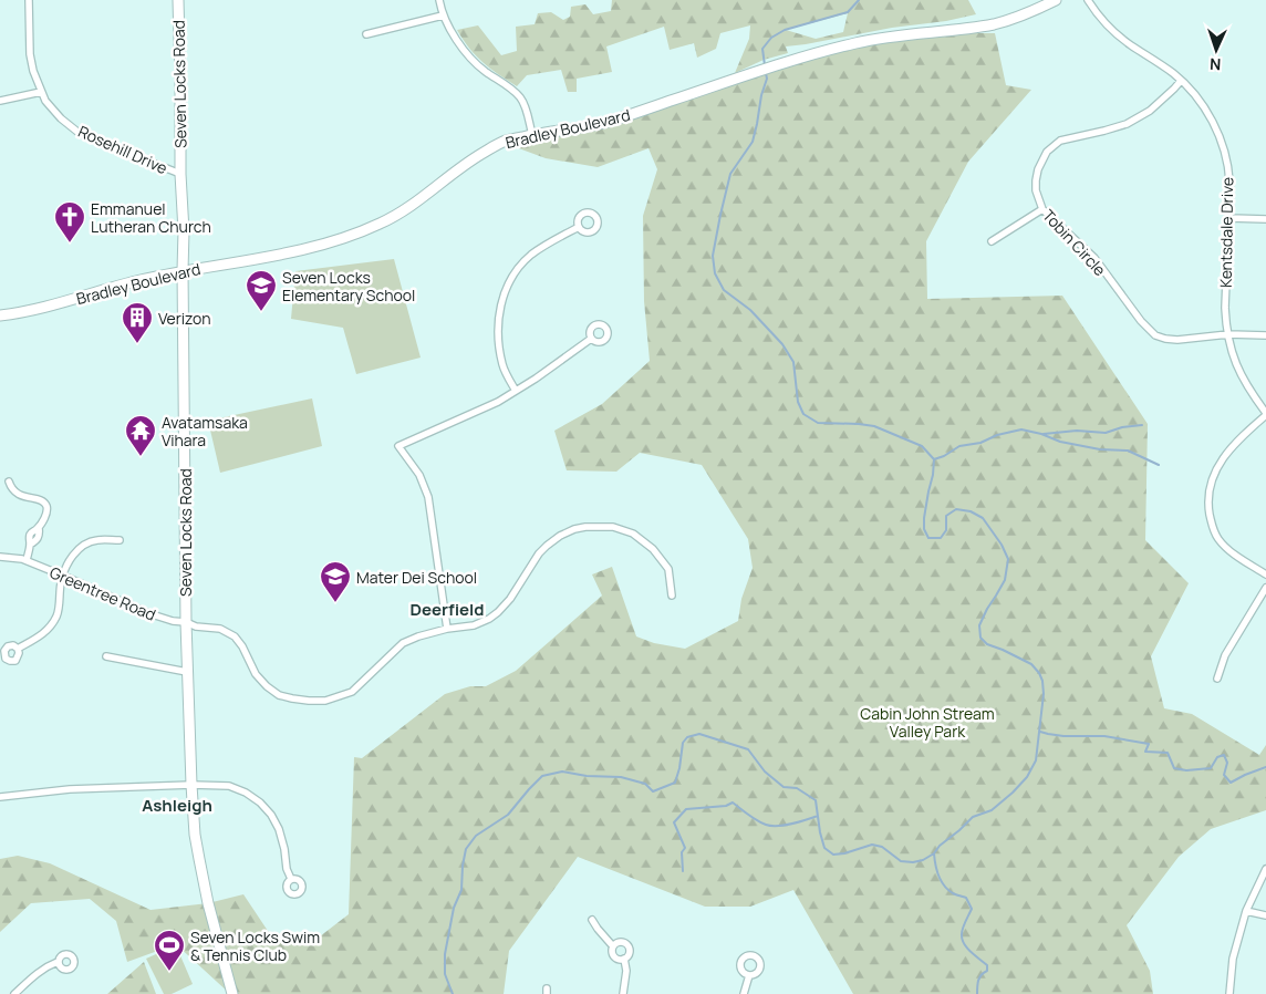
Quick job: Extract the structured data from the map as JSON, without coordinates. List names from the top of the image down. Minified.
{"streets":{"main road":["Seven Locks Road","Bradley Boulevard"],"street":["Rosehill Drive","Kentsdale Drive","Tobin Circle","Greentree Road"]},"crossings":[["Seven Locks Road","Bradley Boulevard"],["Seven Locks Road","Rosehill Drive"],["Seven Locks Road","Greentree Road"],["Kentsdale Drive","Tobin Circle"]],"districts":["Deerfield","Ashleigh"],"parks":["Cabin John Stream Valley Park"],"places":{"church":["Emmanuel Lutheran Church"],"school or university":["Seven Locks Elementary School","Mater Dei School"],"building":["Verizon"],"temple":["Avatamsaka Vihara"],"sports":["Seven Locks Swim & Tennis Club"]},"north":"bottom"}
